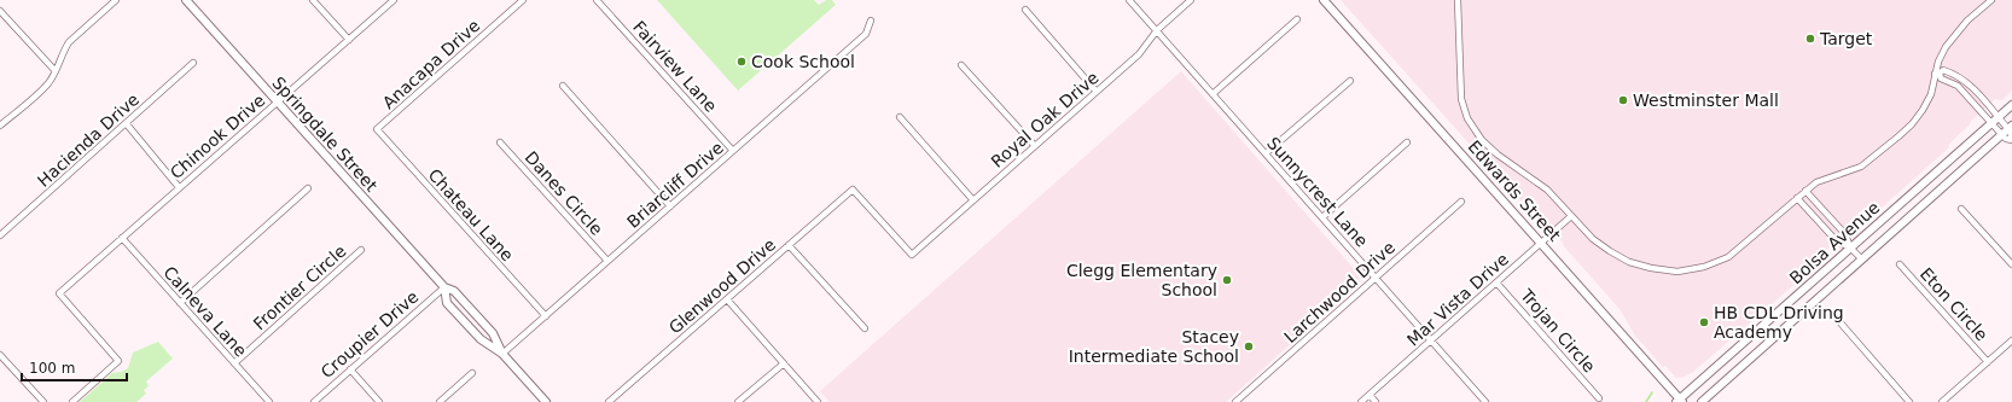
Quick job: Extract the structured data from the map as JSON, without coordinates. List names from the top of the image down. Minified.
{"streets":{"main road":["Springdale Street","Edwards Street","Bolsa Avenue"],"street":["Anacapa Drive","Fairview Lane","Royal Oak Drive","Chinook Drive","Hacienda Drive","Briarcliff Drive","Sunnycrest Lane","Danes Circle","Chateau Lane","Glenwood Drive","Frontier Circle","Larchwood Drive","Mar Vista Drive","Eton Circle","Calneva Lane","Trojan Circle","Croupier Drive"]},"crossings":[["Anacapa Drive","Chateau Lane"],["Fairview Lane","Briarcliff Drive"],["Royal Oak Drive","Sunnycrest Lane"],["Royal Oak Drive","Glenwood Drive"],["Springdale Street","Chinook Drive"],["Springdale Street","Briarcliff Drive"],["Springdale Street","Croupier Drive"],["Chinook Drive","Calneva Lane"],["Briarcliff Drive","Danes Circle"],["Briarcliff Drive","Chateau Lane"],["Edwards Street","Bolsa Avenue"],["Edwards Street","Mar Vista Drive"],["Sunnycrest Lane","Larchwood Drive"],["Sunnycrest Lane","Mar Vista Drive"],["Frontier Circle","Calneva Lane"],["Mar Vista Drive","Trojan Circle"]],"places":["Target","Cook School","Westminster Mall","Clegg Elementary School","HB CDL Driving Academy","Stacey Intermediate School"],"scale_bar":"100 m"}
